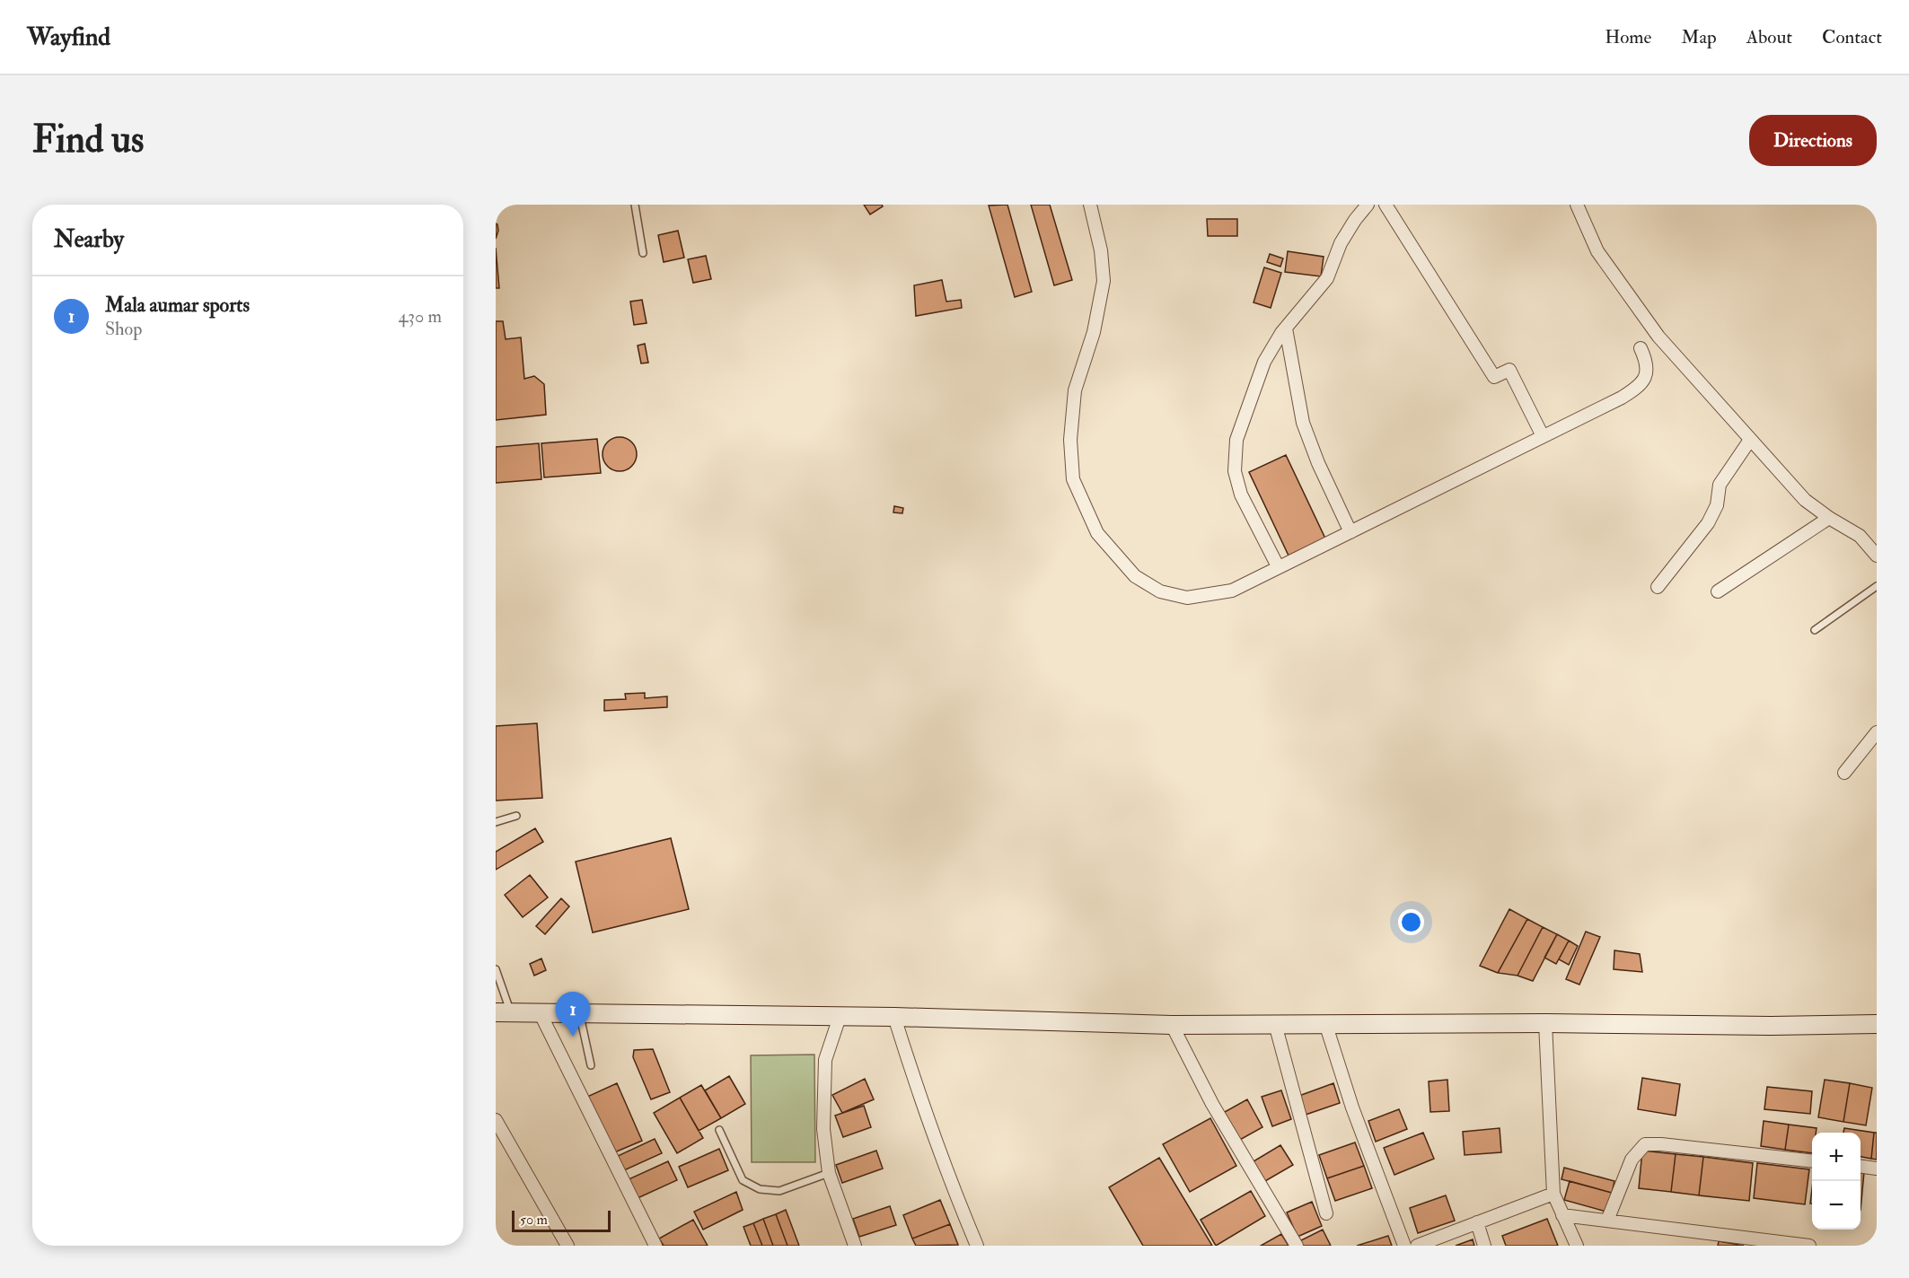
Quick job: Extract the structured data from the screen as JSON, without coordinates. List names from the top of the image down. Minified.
{"scale_bar":"50 m","page":{"header":"Wayfind","nav":["Home","Map","About","Contact"],"buttons":"Directions","title":"Find us","heading":"Nearby","list":[{"mark":"1","name":"Mala aumar sports","note":"Shop","value":"430 m"}],"pins":"1","map_buttons":["+","−"],"scale":"50 m"}}
